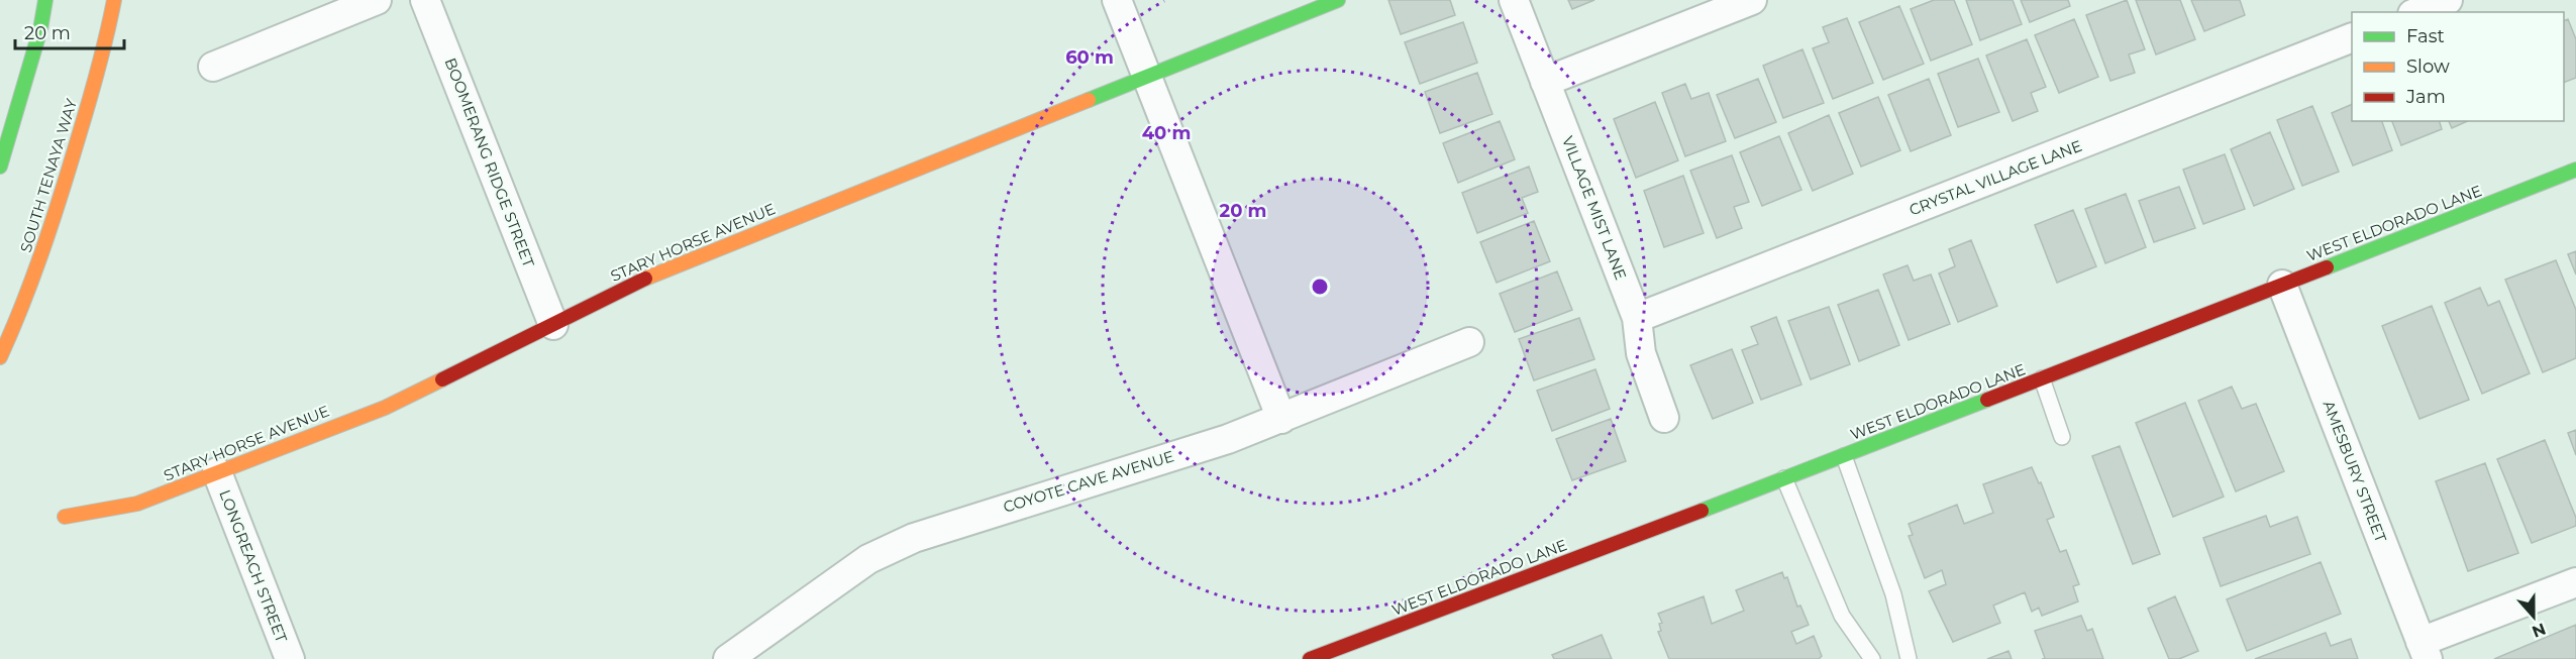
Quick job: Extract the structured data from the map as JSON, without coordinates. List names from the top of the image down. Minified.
{"streets":{"street":["BOOMERANG RIDGE STREET","SOUTH TENAYA WAY","CRYSTAL VILLAGE LANE","VILLAGE MIST LANE","WEST ELDORADO LANE","STARY HORSE AVENUE","AMESBURY STREET","COYOTE CAVE AVENUE","LONGREACH STREET"]},"crossings":[["BOOMERANG RIDGE STREET","STARY HORSE AVENUE"],["CRYSTAL VILLAGE LANE","VILLAGE MIST LANE"],["WEST ELDORADO LANE","AMESBURY STREET"],["STARY HORSE AVENUE","LONGREACH STREET"]],"legend":["Fast","Slow","Jam"],"scale_bar":"20 m","north":"bottom","rings":["60 m","40 m","20 m"]}
